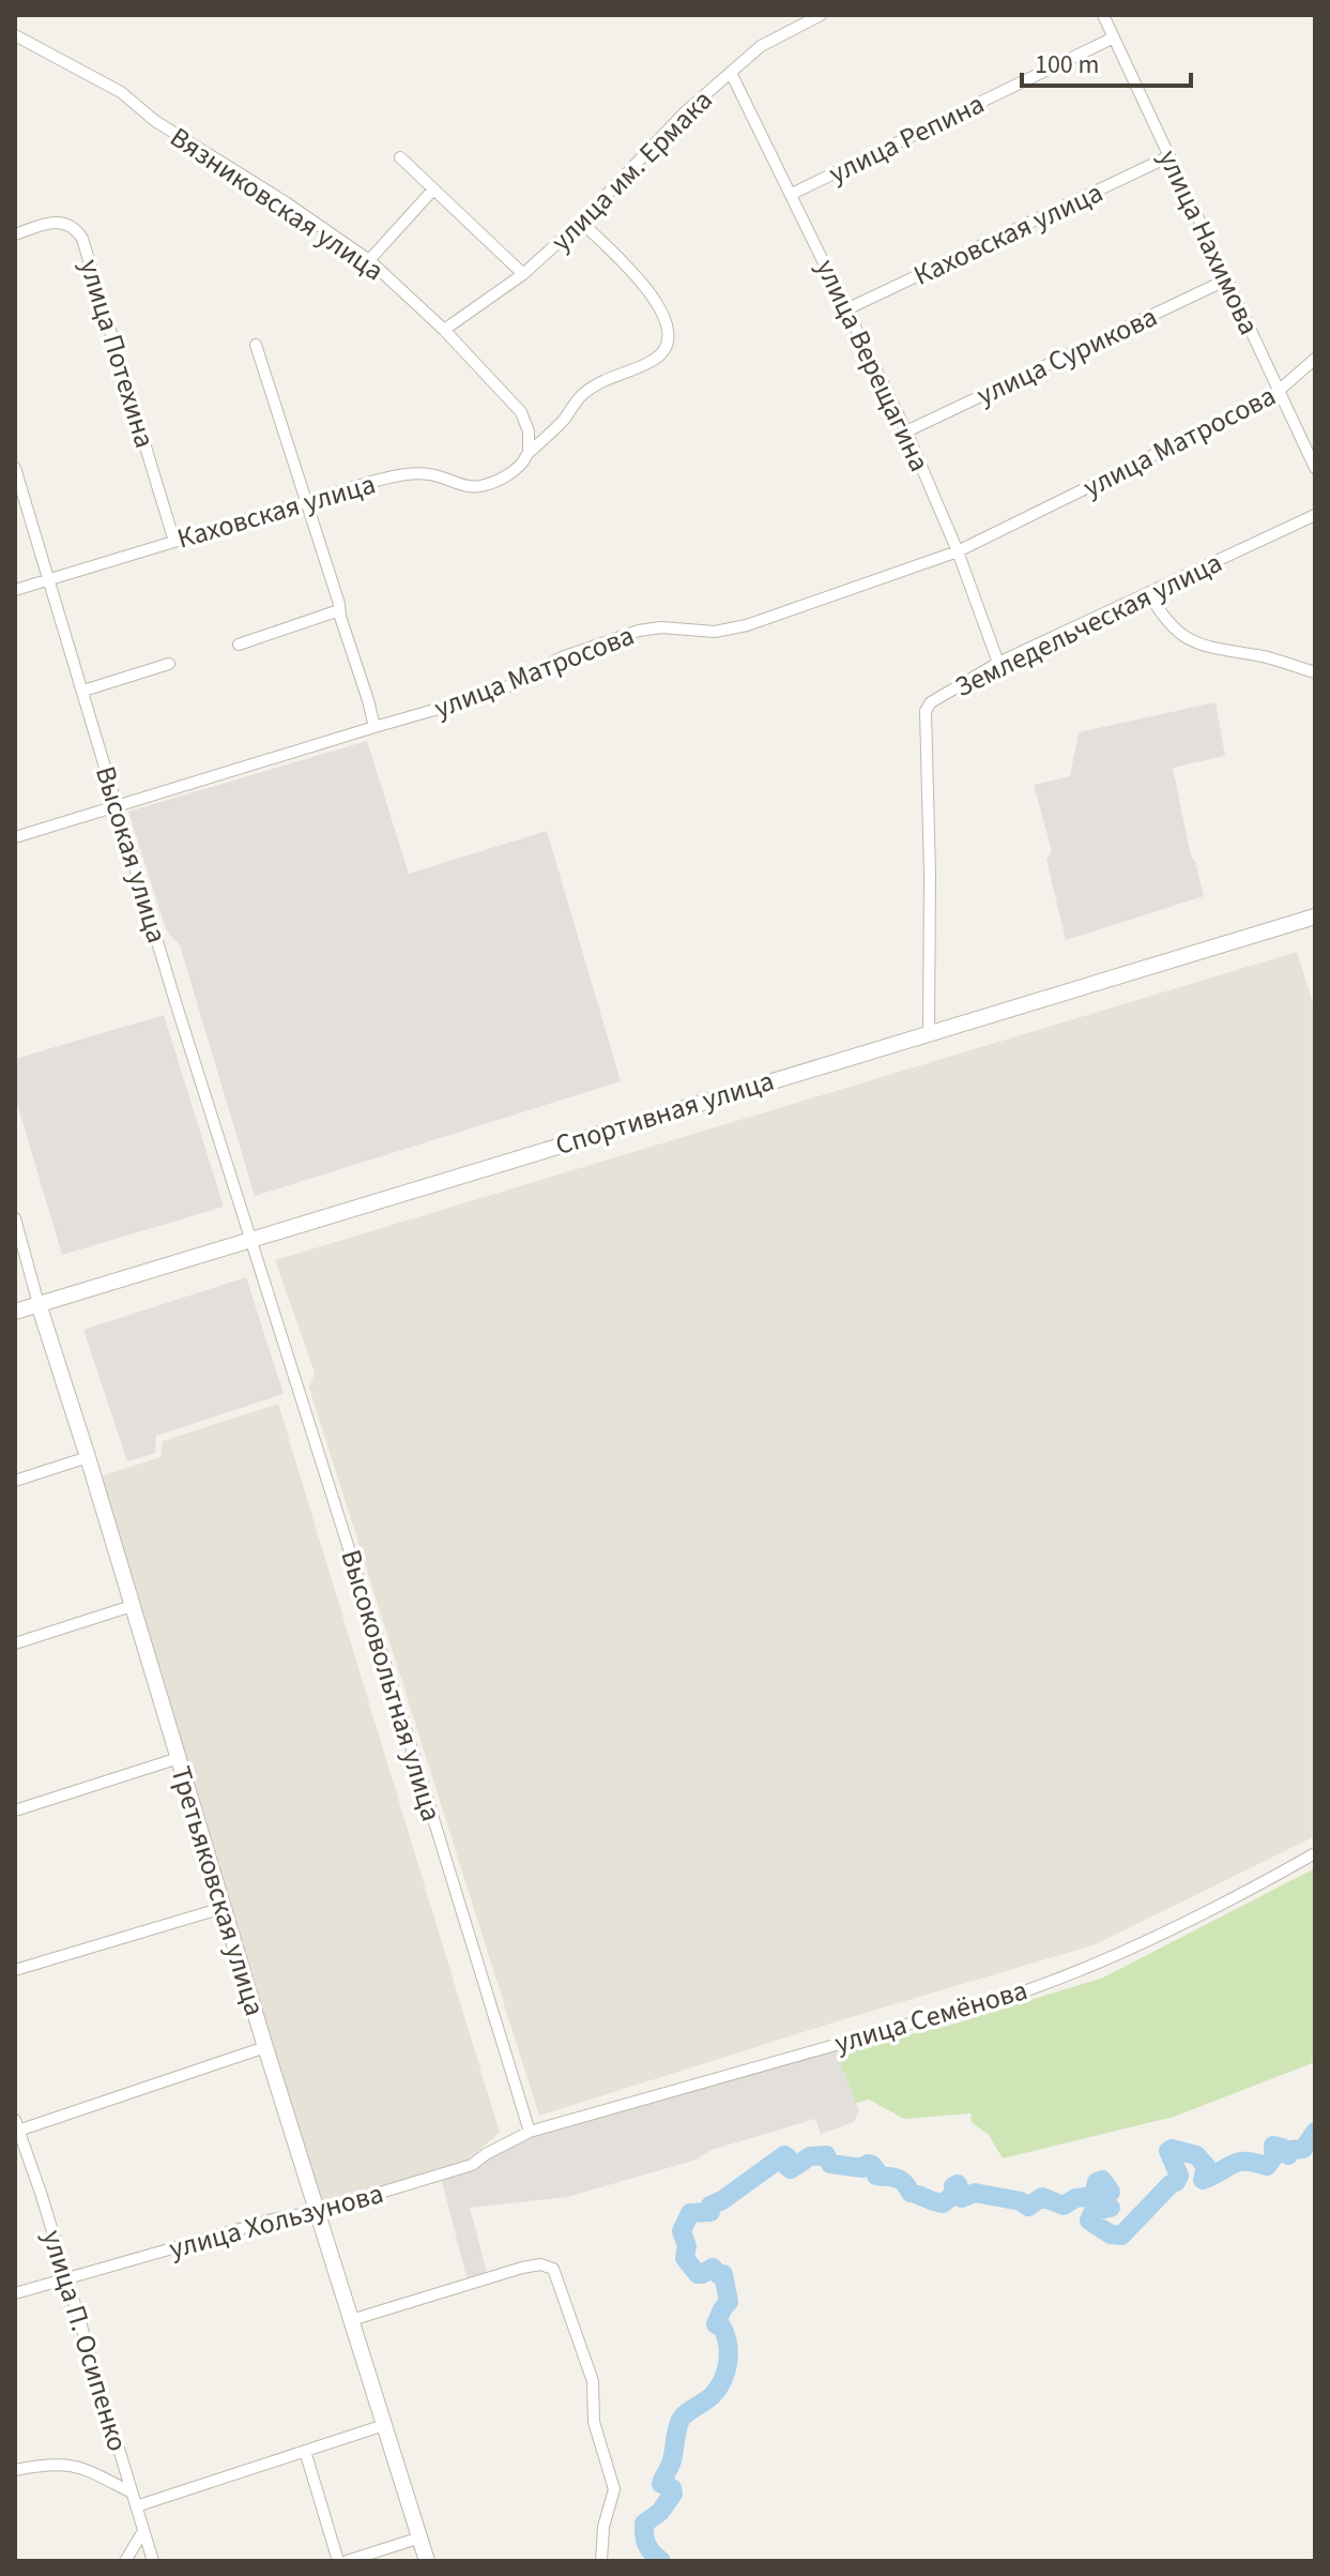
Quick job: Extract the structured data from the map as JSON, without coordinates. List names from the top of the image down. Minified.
{"streets":{"street":["улица Репина","улица им. Ермака","Вязниковская улица","Каховская улица","улица Нахимова","улица Потехина","улица Сурикова","улица Верещагина","улица Матросова","Земледельческая улица","Высокая улица","Спортивная улица","Высоковольтная улица","Третьяковская улица","улица Семёнова","улица Хользунова","улица П. Осипенко"]},"crossings":[["улица Репина","улица Нахимова"],["улица Репина","улица Верещагина"],["улица им. Ермака","Вязниковская улица"],["улица им. Ермака","Каховская улица"],["улица им. Ермака","улица Верещагина"],["Вязниковская улица","Каховская улица"],["Каховская улица","улица Нахимова"],["Каховская улица","улица Потехина"],["Каховская улица","улица Верещагина"],["Каховская улица","Высокая улица"],["улица Нахимова","улица Сурикова"],["улица Нахимова","улица Матросова"],["улица Сурикова","улица Верещагина"],["улица Верещагина","улица Матросова"],["улица Верещагина","Земледельческая улица"],["улица Матросова","Высокая улица"],["Земледельческая улица","Спортивная улица"],["Высокая улица","Спортивная улица"],["Высокая улица","Высоковольтная улица"],["Спортивная улица","Высоковольтная улица"],["Спортивная улица","Третьяковская улица"],["Высоковольтная улица","улица Семёнова"],["Высоковольтная улица","улица Хользунова"],["Третьяковская улица","улица Хользунова"],["улица Семёнова","улица Хользунова"],["улица Хользунова","улица П. Осипенко"]],"scale_bar":"100 m"}
